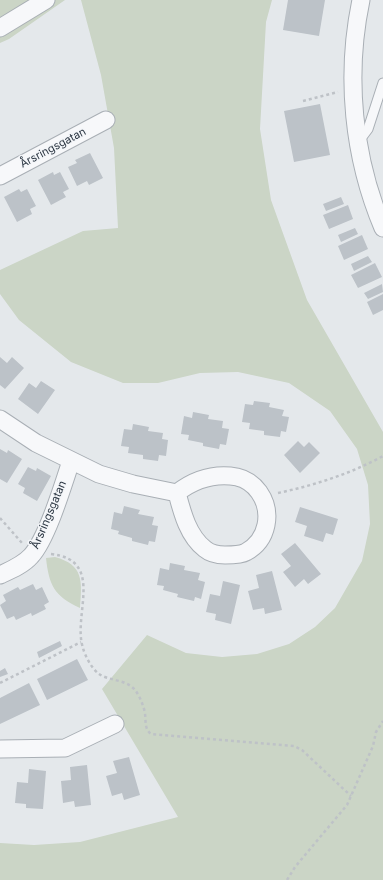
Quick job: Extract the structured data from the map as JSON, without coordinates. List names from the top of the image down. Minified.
{"streets":{"street":["Årsringsgatan"]}}
